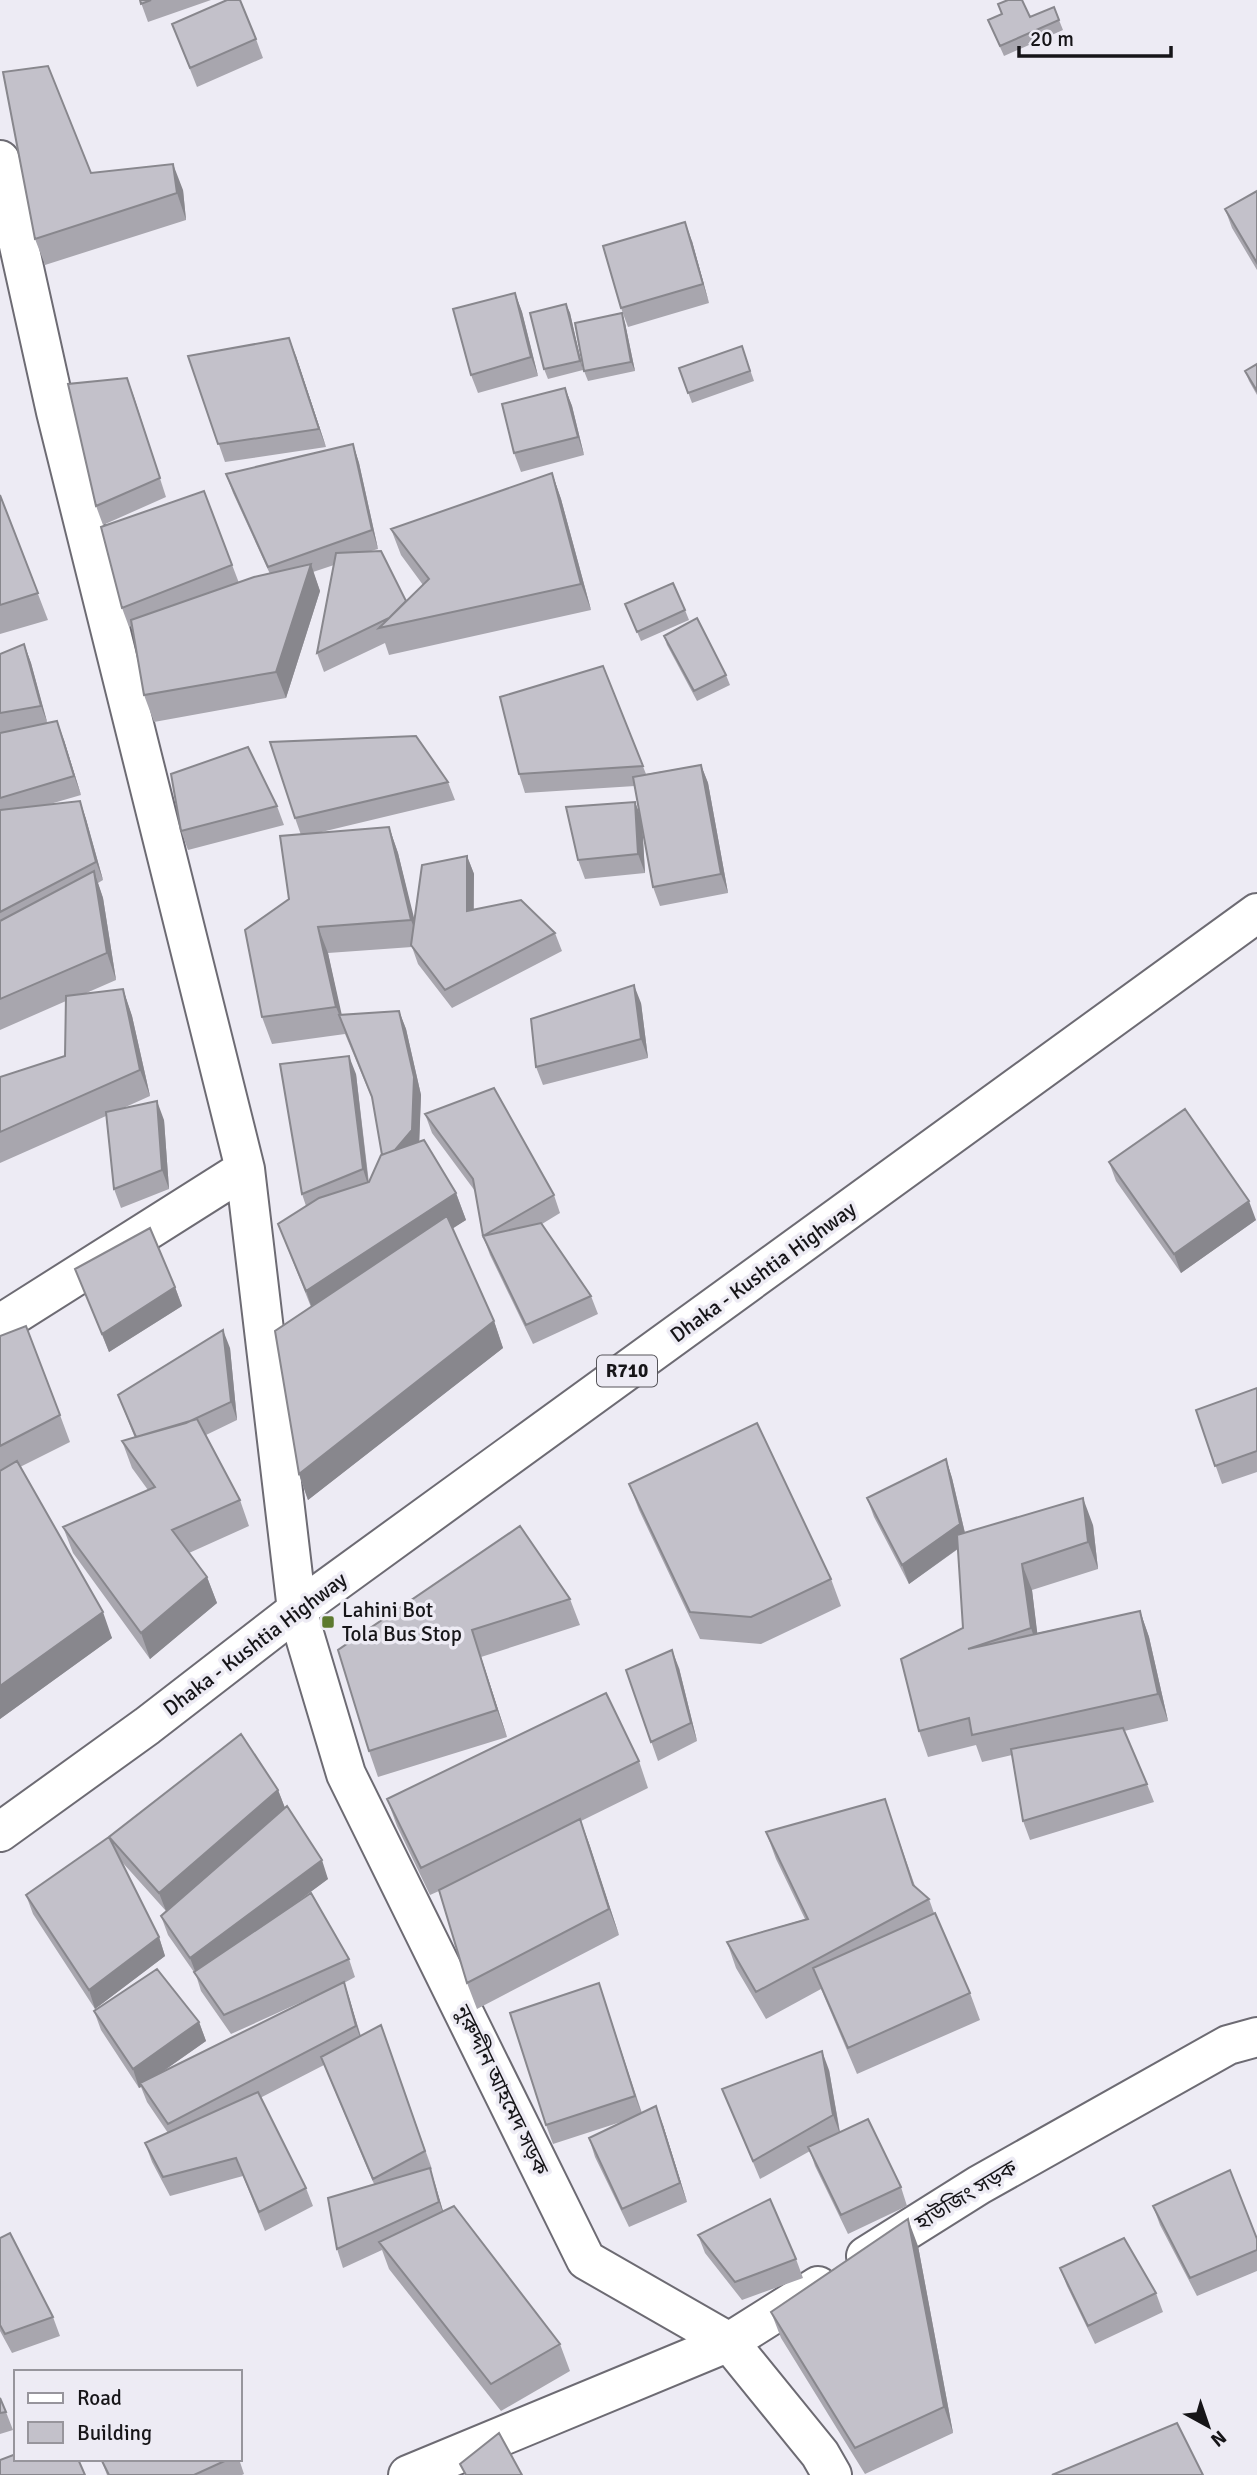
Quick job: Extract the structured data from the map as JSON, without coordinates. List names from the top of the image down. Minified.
{"streets":{"street":["Dhaka - Kushtia Highway","R710","নুরুদ্দীন আহমেদ সড়ক","হাউজিং সড়ক"]},"crossings":[["Dhaka - Kushtia Highway","নুরুদ্দীন আহমেদ সড়ক"],["নুরুদ্দীন আহমেদ সড়ক","হাউজিং সড়ক"]],"places":{"transit":["Lahini Bot Tola Bus Stop"]},"legend":["Road","Building"],"scale_bar":"20 m","north":"bottom right"}
